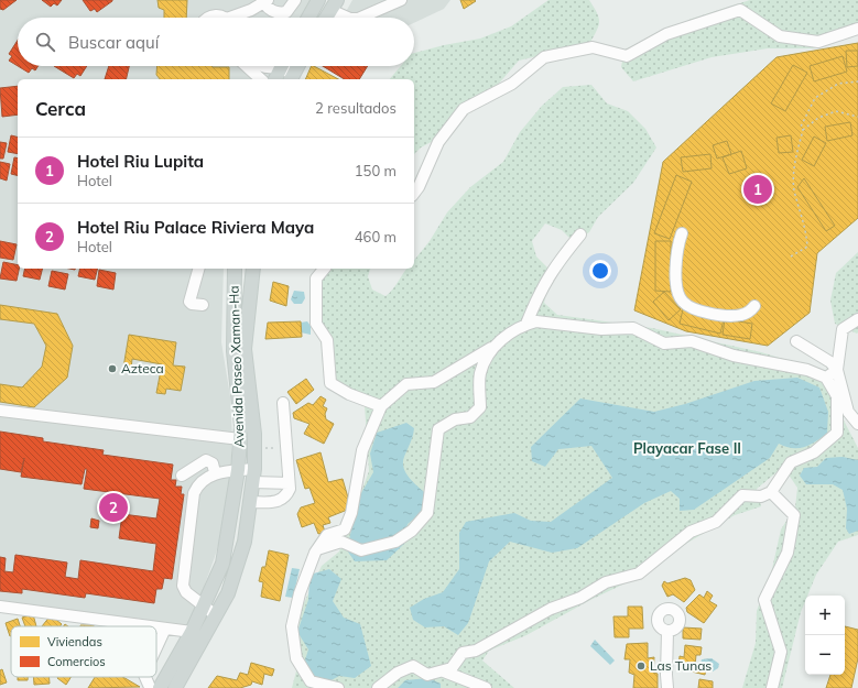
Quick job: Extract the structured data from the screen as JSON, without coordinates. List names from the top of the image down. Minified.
{"streets":{"main road":["Avenida Paseo Xaman-Ha"]},"districts":["Playacar Fase II"],"places":["Azteca","Las Tunas"],"legend":["Viviendas","Comercios"],"page":{"search":"Buscar aquí","heading":["Cerca","2 resultados"],"list":[{"mark":"1","name":"Hotel Riu Lupita","note":"Hotel","value":"150 m"},{"mark":"2","name":"Hotel Riu Palace Riviera Maya","note":"Hotel","value":"460 m"}],"pins":["1","2"],"map_buttons":["+","−"]}}
